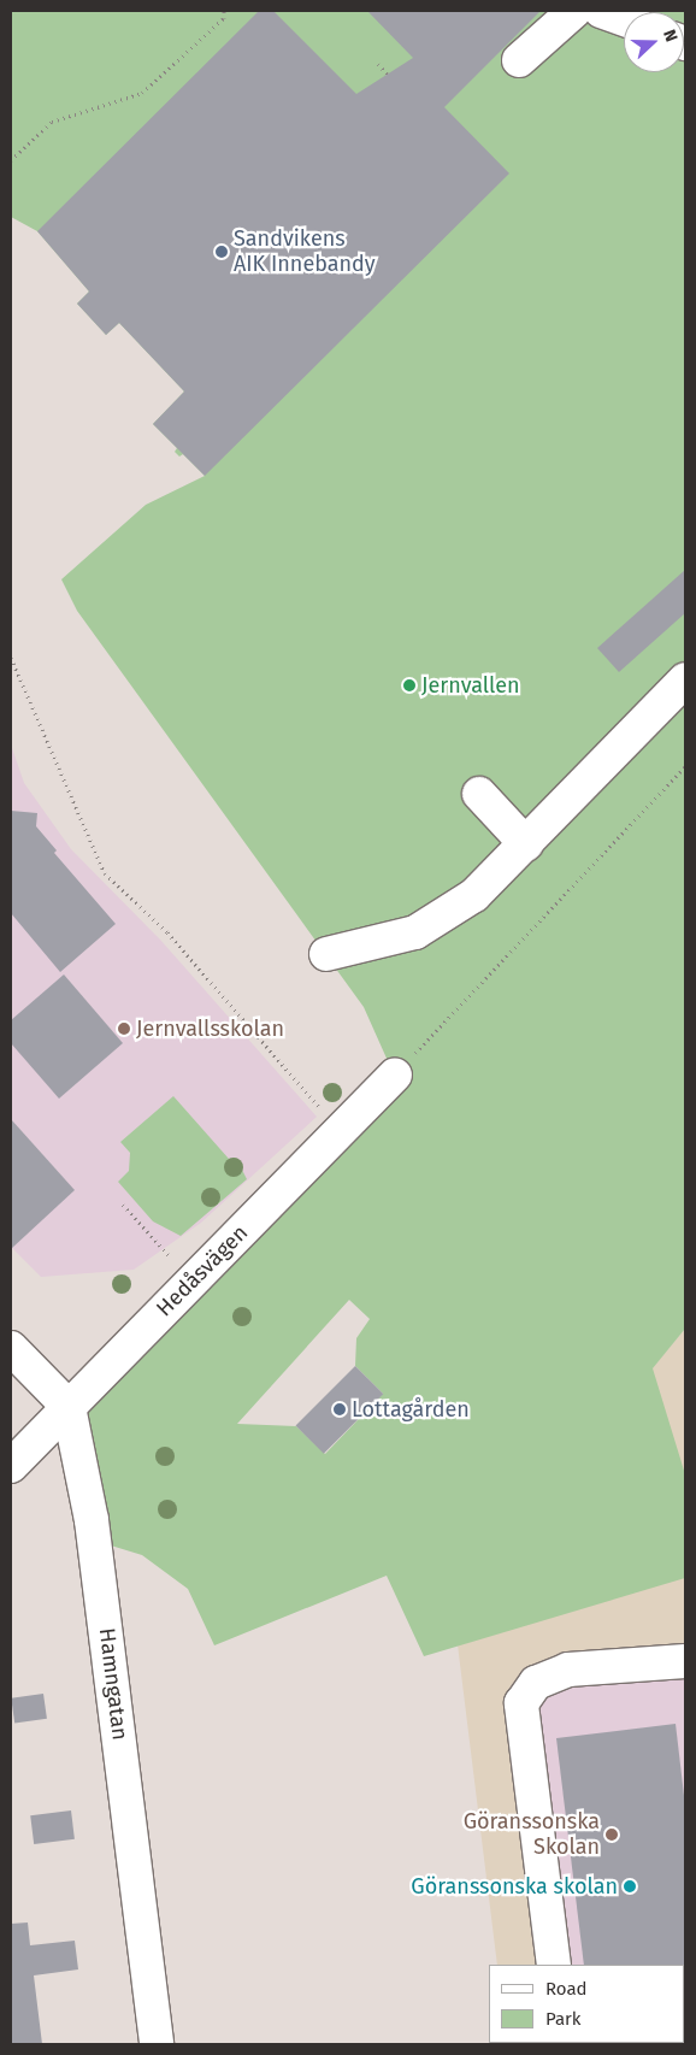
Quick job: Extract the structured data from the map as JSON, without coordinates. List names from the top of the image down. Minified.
{"streets":{"street":["Hedåsvägen","Hamngatan"]},"crossings":[["Hedåsvägen","Hamngatan"]],"places":["Sandvikens AIK Innebandy","Jernvallen","Jernvallsskolan","Lottagården","Göranssonska Skolan","Göranssonska skolan"],"legend":["Road","Park"],"north":"right"}
